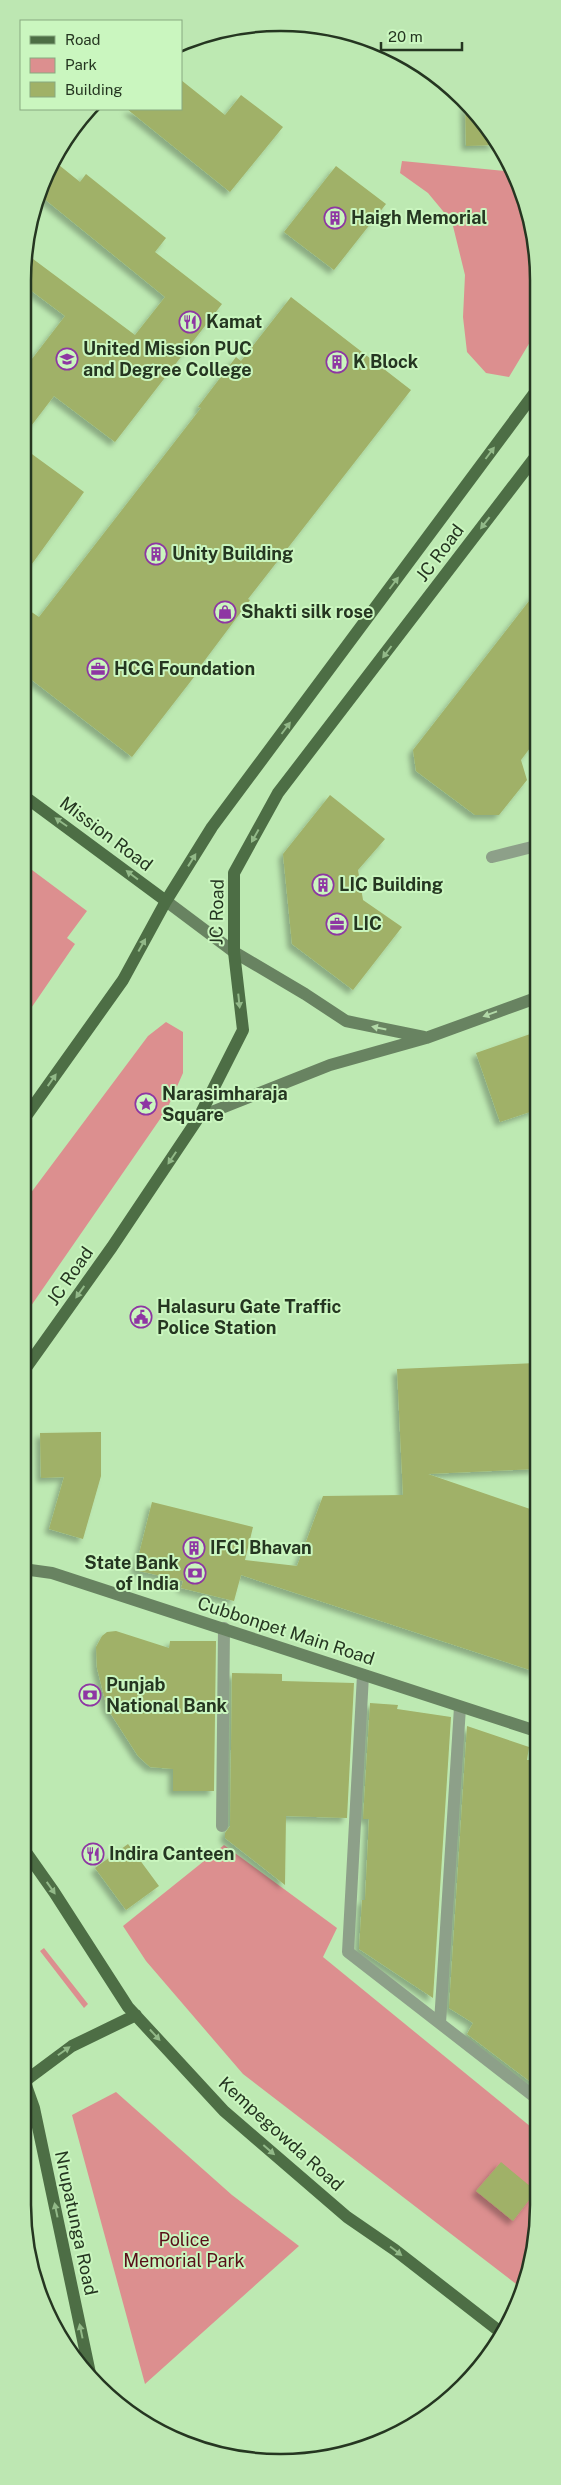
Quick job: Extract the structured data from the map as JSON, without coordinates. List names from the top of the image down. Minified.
{"streets":{"main road":["JC Road","Mission Road","Cubbonpet Main Road","Kempegowda Road","Nrupatunga Road"]},"crossings":[["JC Road","Mission Road"]],"one_way":["Mission Road","Kempegowda Road","Nrupatunga Road"],"parks":["Police Memorial Park"],"places":{"building":["Haigh Memorial","K Block","Unity Building","LIC Building","IFCI Bhavan"],"restaurant":["Kamat","Indira Canteen"],"school or university":["United Mission PUC and Degree College"],"shop":["Shakti silk rose"],"office":["HCG Foundation","LIC"],"place":["Narasimharaja Square"],"public building":["Halasuru Gate Traffic Police Station"],"bank":["State Bank of India","Punjab National Bank"]},"legend":["Road","Park","Building"],"scale_bar":"20 m"}
